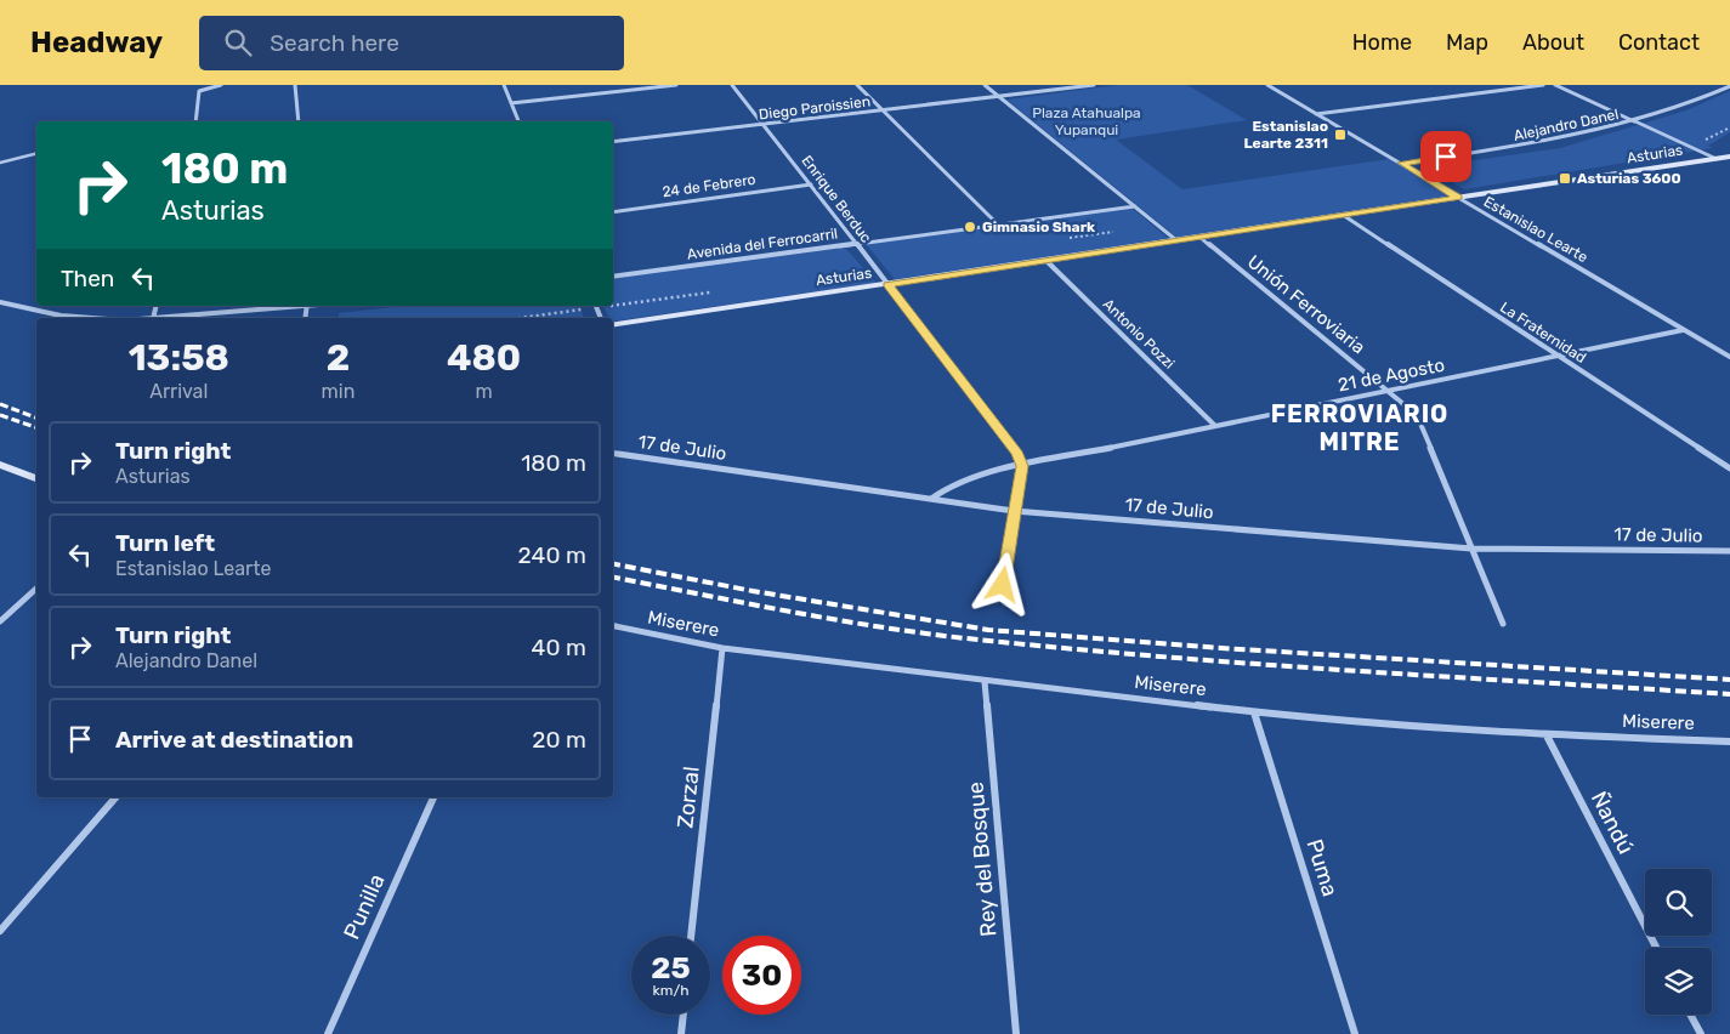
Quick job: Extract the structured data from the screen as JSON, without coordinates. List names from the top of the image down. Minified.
{"streets":{"street":["Diego Paroissien","Alejandro Danel","Asturias","24 de Febrero","Enrique Berduc","Estanislao Learte","Avenida del Ferrocarril","Unión Ferroviaria","La Fraternidad","Antonio Pozzi","21 de Agosto","17 de Julio","Miserere","Zorzal","Ñandú","Rey del Bosque","Puma","Punilla"]},"crossings":[["Diego Paroissien","Enrique Berduc"],["Alejandro Danel","Estanislao Learte"],["Asturias","Enrique Berduc"],["Asturias","Estanislao Learte"],["Asturias","Unión Ferroviaria"],["Asturias","La Fraternidad"],["Asturias","Antonio Pozzi"],["24 de Febrero","Enrique Berduc"],["Enrique Berduc","Avenida del Ferrocarril"],["Enrique Berduc","21 de Agosto"],["Estanislao Learte","21 de Agosto"],["Unión Ferroviaria","21 de Agosto"],["Unión Ferroviaria","17 de Julio"],["La Fraternidad","21 de Agosto"],["Antonio Pozzi","21 de Agosto"],["21 de Agosto","17 de Julio"],["Miserere","Zorzal"],["Miserere","Ñandú"],["Miserere","Rey del Bosque"],["Miserere","Puma"]],"districts":["FERROVIARIO MITRE"],"parks":["Plaza Atahualpa Yupanqui"],"places":{"transit":["Estanislao Learte 2311","Asturias 3600"],"other":["Gimnasio Shark"]},"page":{"header":"Headway","search":"Search here","nav":["Home","Map","About","Contact"],"turn":["180 m","Asturias"],"then":"Then","eta":["13:58","Arrival","2","min","480","m"],"list":[{"name":"Turn right","note":"Asturias","value":"180 m"},{"name":"Turn left","note":"Estanislao Learte","value":"240 m"},{"name":"Turn right","note":"Alejandro Danel","value":"40 m"},{"name":"Arrive at destination","value":"20 m"}],"speed":"25 km/h","limit":"30"}}
